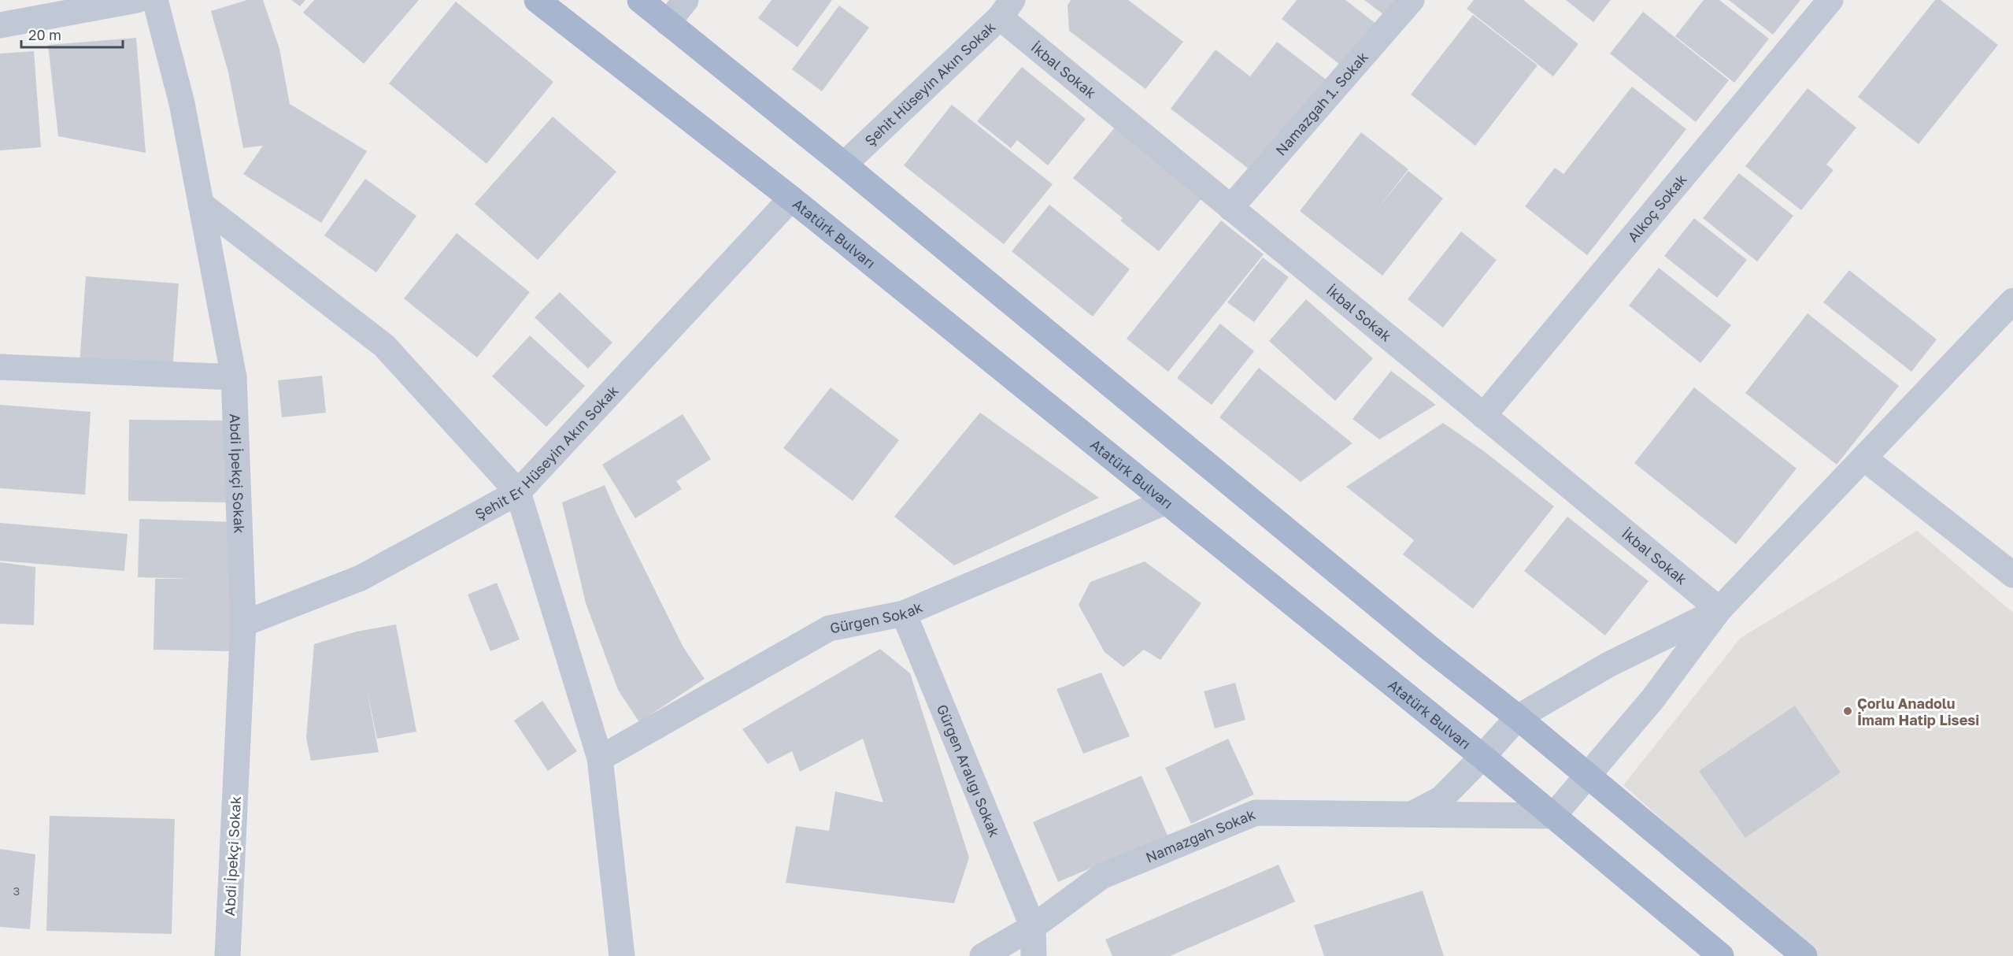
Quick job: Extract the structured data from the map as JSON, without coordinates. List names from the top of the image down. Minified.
{"streets":{"main road":["Atatürk Bulvarı"],"street":["İkbal Sokak","Şehit Hüseyin Akın Sokak","Namazgah 1. Sokak","Alkoç Sokak","Şehit Er Hüseyin Akın Sokak","Abdi İpekçi Sokak","Gürgen Sokak","Gürgen Aralığı Sokak","Namazgah Sokak"]},"crossings":[["İkbal Sokak","Şehit Hüseyin Akın Sokak"],["İkbal Sokak","Namazgah 1. Sokak"],["İkbal Sokak","Alkoç Sokak"],["İkbal Sokak","Namazgah Sokak"],["Atatürk Bulvarı","Şehit Er Hüseyin Akın Sokak"],["Atatürk Bulvarı","Gürgen Sokak"],["Atatürk Bulvarı","Namazgah Sokak"],["Şehit Er Hüseyin Akın Sokak","Abdi İpekçi Sokak"],["Gürgen Sokak","Gürgen Aralığı Sokak"],["Gürgen Aralığı Sokak","Namazgah Sokak"]],"places":["Çorlu Anadolu İmam Hatip Lisesi"],"house_numbers":["3"],"scale_bar":"20 m"}
